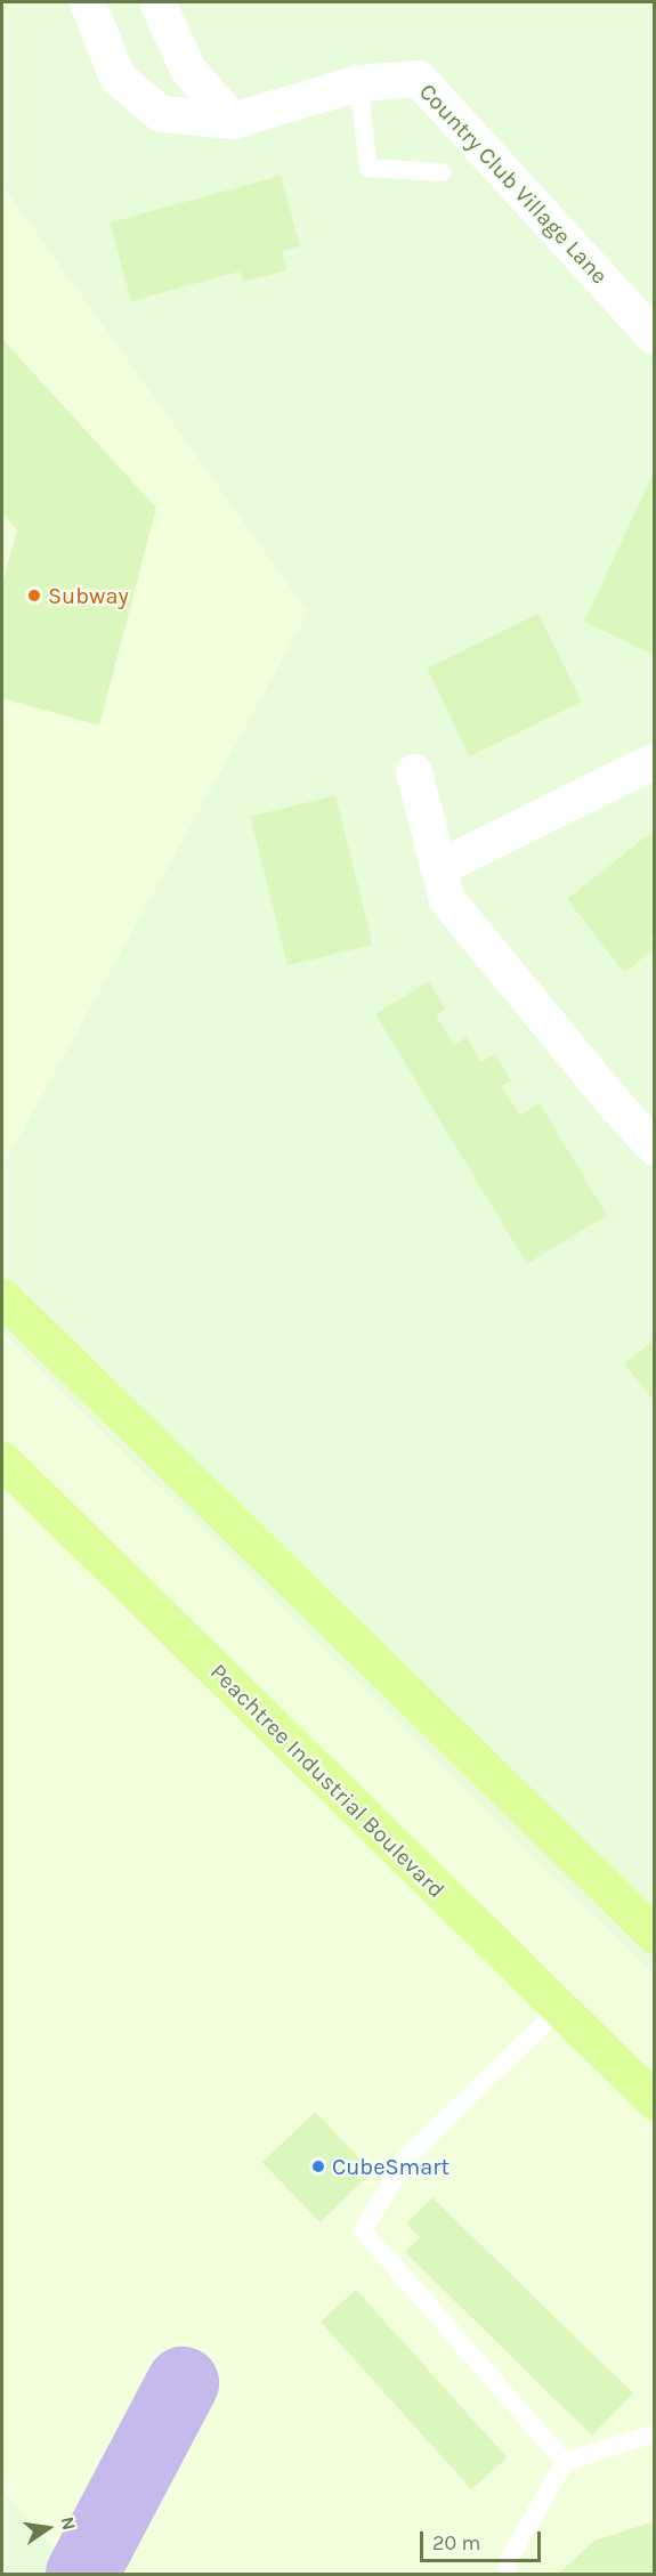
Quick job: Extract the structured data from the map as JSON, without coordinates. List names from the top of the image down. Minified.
{"streets":{"highway":["Peachtree Industrial Boulevard"],"street":["Country Club Village Lane"]},"places":["Subway","CubeSmart"],"scale_bar":"20 m","north":"right"}
